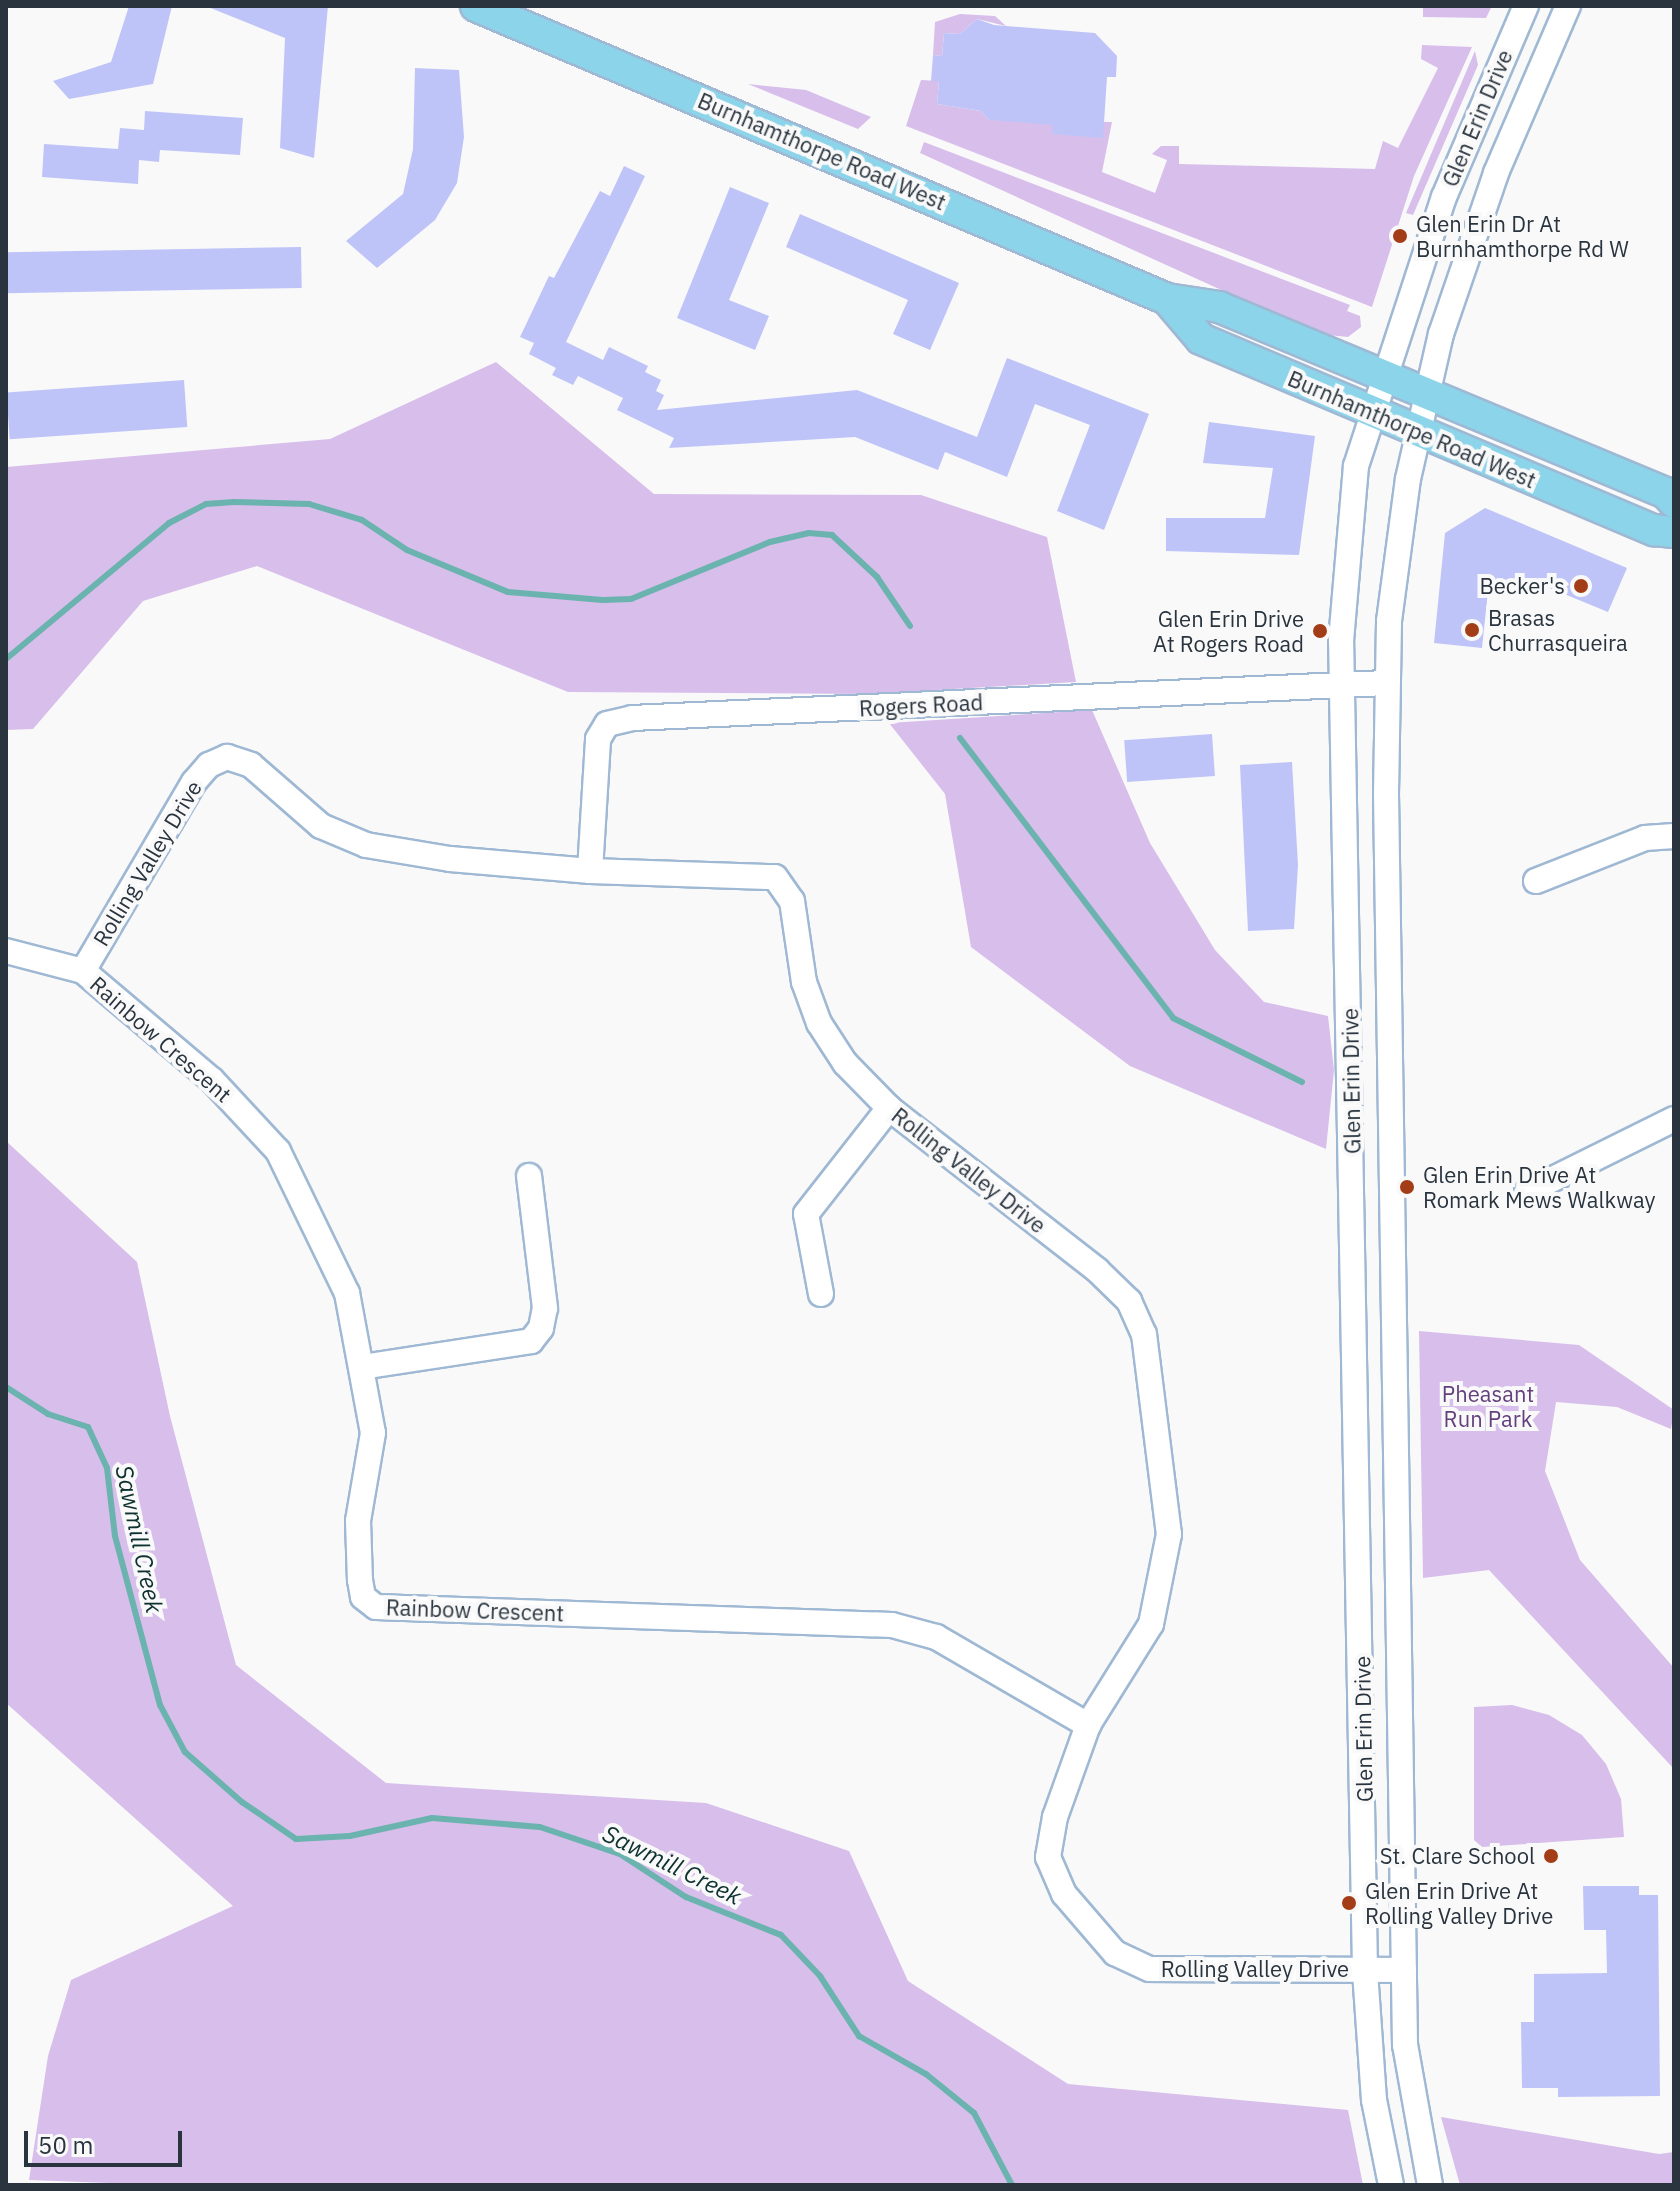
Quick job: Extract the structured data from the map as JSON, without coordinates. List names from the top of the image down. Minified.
{"streets":{"main road":["Burnhamthorpe Road West"],"street":["Glen Erin Drive","Rogers Road","Rolling Valley Drive","Rainbow Crescent"]},"crossings":[["Glen Erin Drive","Burnhamthorpe Road West"],["Glen Erin Drive","Rogers Road"],["Glen Erin Drive","Rolling Valley Drive"],["Rogers Road","Rolling Valley Drive"],["Rolling Valley Drive","Rainbow Crescent"]],"water":["Sawmill Creek"],"parks":["Pheasant Run Park"],"places":["Glen Erin Dr At Burnhamthorpe Rd W","Becker's","Brasas Churrasqueira","Glen Erin Drive At Rogers Road","Glen Erin Drive At Romark Mews Walkway","St. Clare School","Glen Erin Drive At Rolling Valley Drive"],"scale_bar":"50 m"}
